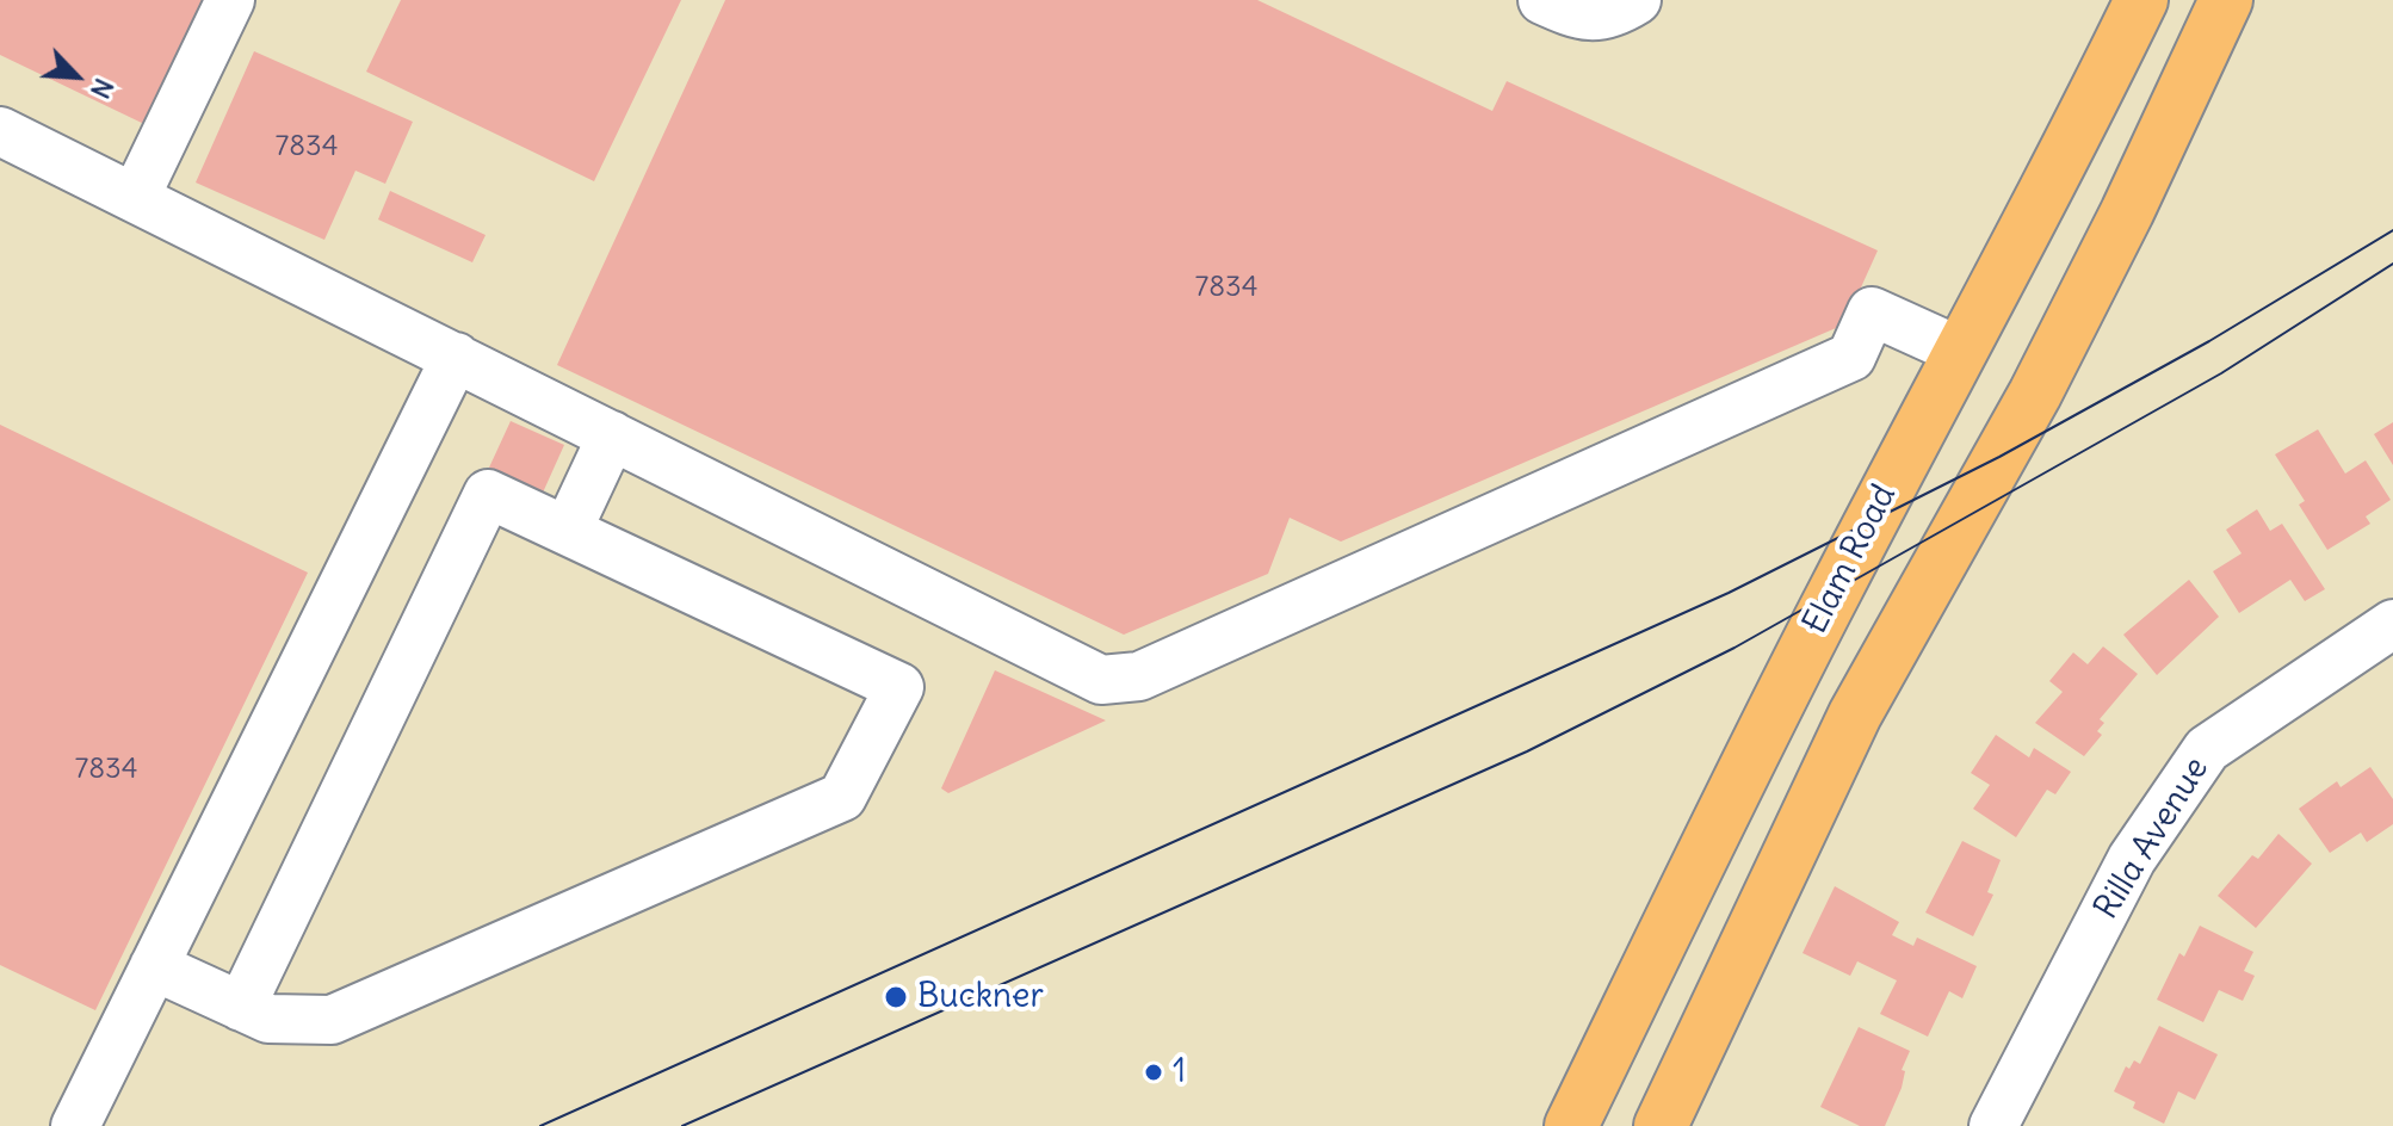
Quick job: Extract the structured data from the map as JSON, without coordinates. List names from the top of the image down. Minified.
{"streets":{"main road":["Elam Road"],"street":["Rilla Avenue"]},"places":["Buckner","1"],"house_numbers":["7834","7834","7834"],"north":"bottom right"}
